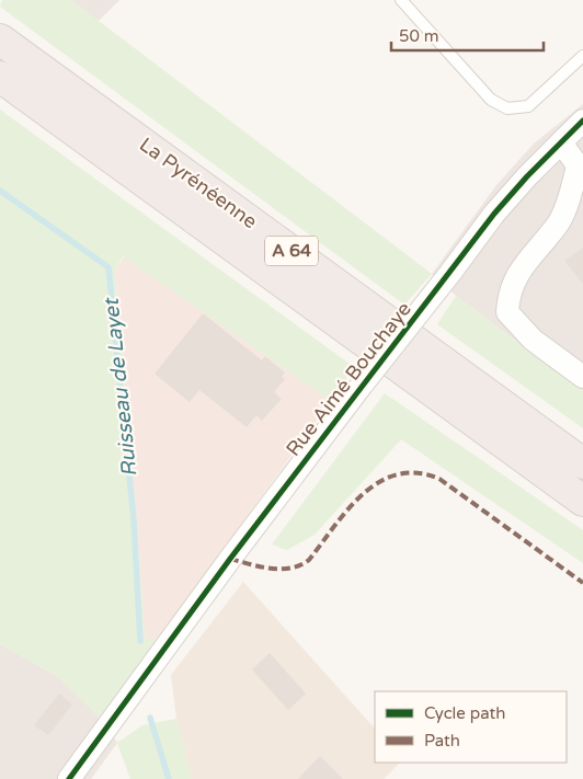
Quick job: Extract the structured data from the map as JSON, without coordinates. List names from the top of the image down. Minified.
{"streets":{"highway":["La Pyrénéenne","A 64"],"street":["Rue Aimé Bouchaye"]},"water":["Ruisseau de Layet"],"legend":["Cycle path","Path"],"scale_bar":"50 m"}
